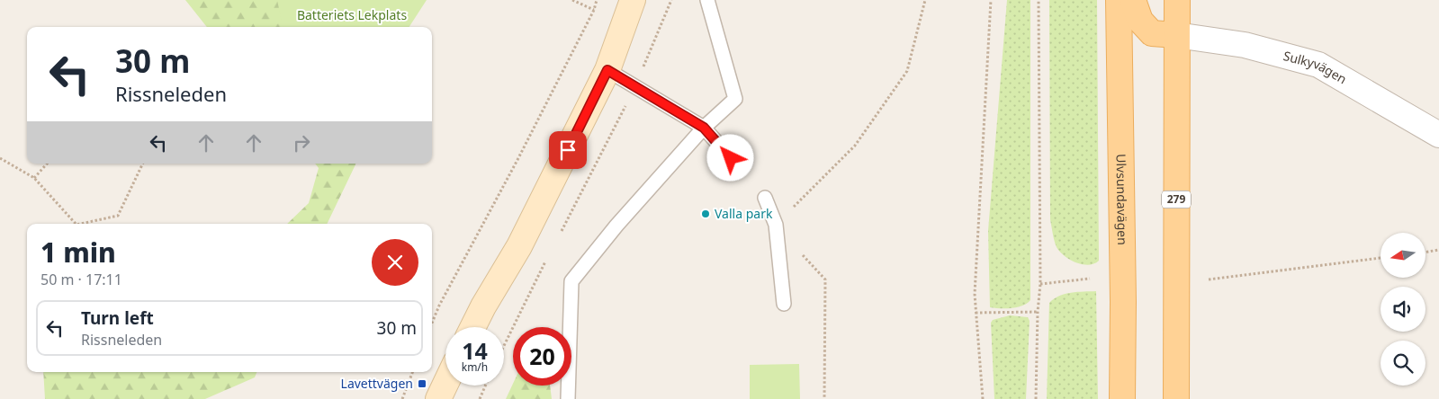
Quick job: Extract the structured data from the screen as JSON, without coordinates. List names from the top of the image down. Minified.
{"streets":{"main road":["Ulvsundavägen","279"],"street":["Sulkyvägen"]},"crossings":[["Sulkyvägen","279"]],"parks":["Batteriets Lekplats"],"places":{"other":["Valla park"],"transit":["Lavettvägen"]},"north":"left","page":{"turn":["30 m","Rissneleden"],"heading":["1 min","50 m · 17:11"],"list":[{"name":"Turn left","note":"Rissneleden","value":"30 m"}],"speed":"14 km/h","limit":"20"}}
